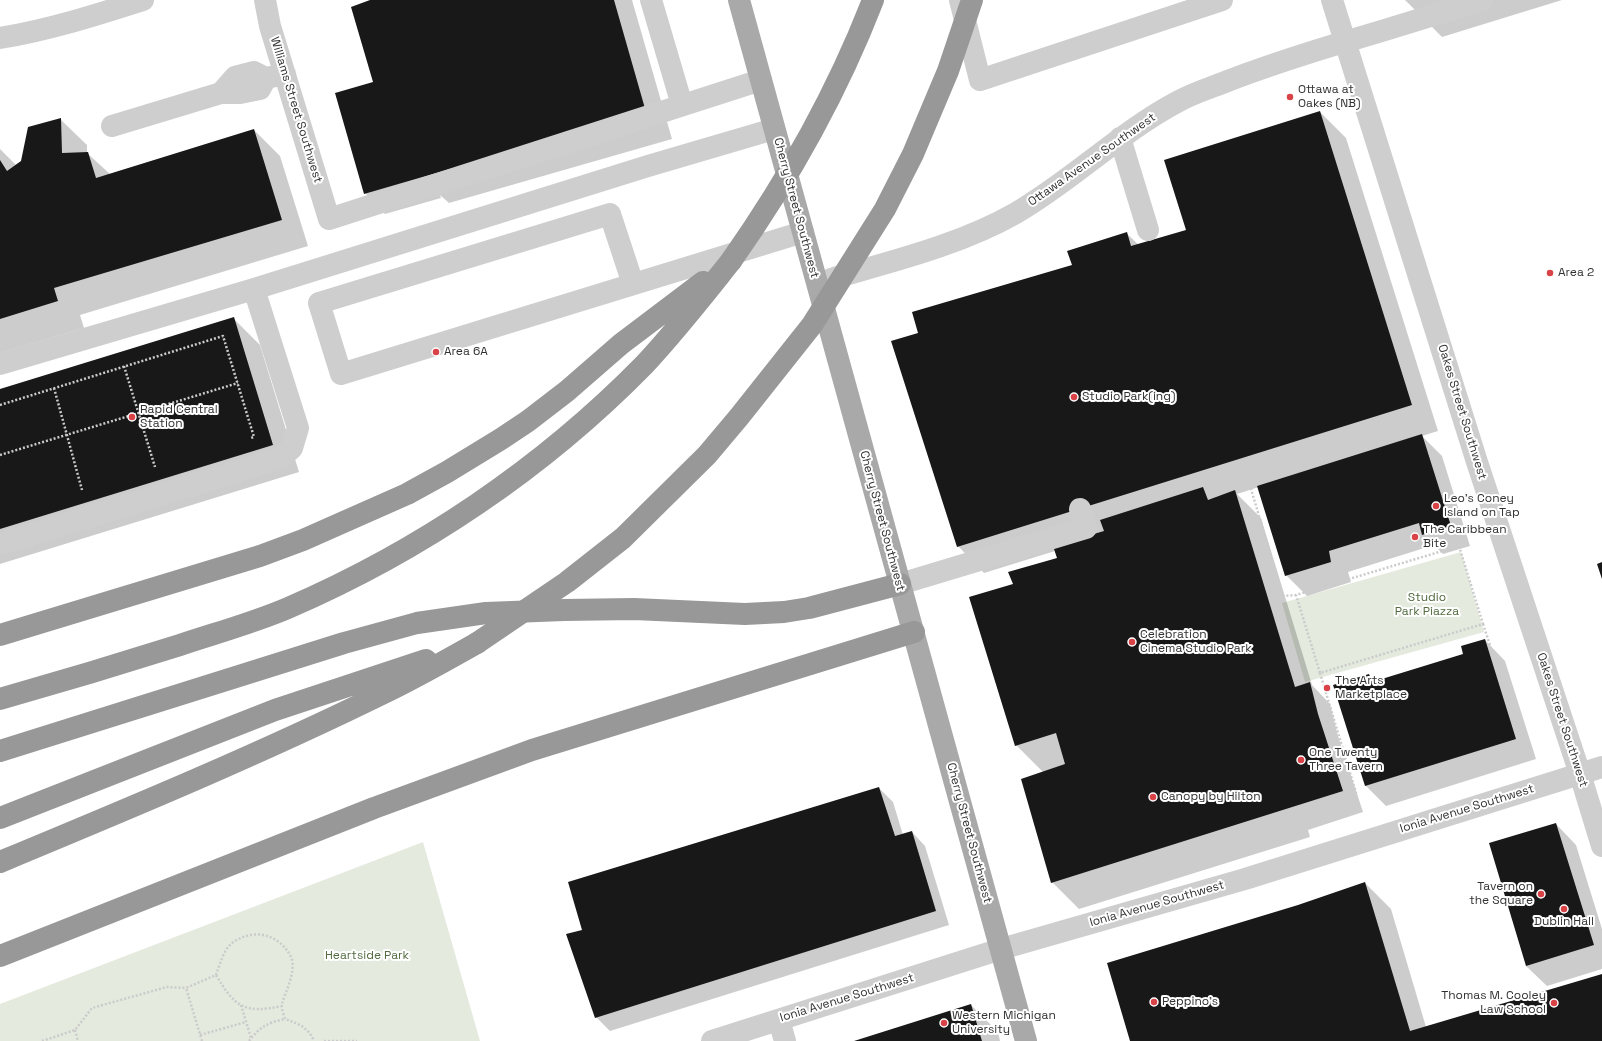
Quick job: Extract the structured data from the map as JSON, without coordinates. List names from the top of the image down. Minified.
{"streets":{"main road":["Cherry Street Southwest"],"street":["Williams Street Southwest","Ottawa Avenue Southwest","Oakes Street Southwest","Ionia Avenue Southwest"]},"crossings":[["Ottawa Avenue Southwest","Cherry Street Southwest"],["Ottawa Avenue Southwest","Oakes Street Southwest"],["Cherry Street Southwest","Ionia Avenue Southwest"],["Oakes Street Southwest","Ionia Avenue Southwest"]],"parks":["Studio Park Piazza","Heartside Park"],"places":["Ottawa at Oakes (NB)","Area 2","Area 6A","Studio Park(ing)","Rapid Central Station","Leo's Coney Island on Tap","The Caribbean Bite","Celebration Cinema Studio Park","The Arts Marketplace","One Twenty Three Tavern","Canopy by Hilton","Tavern on the Square","Dublin Hall","Peppino's","Thomas M. Cooley Law School","Western Michigan University"]}
